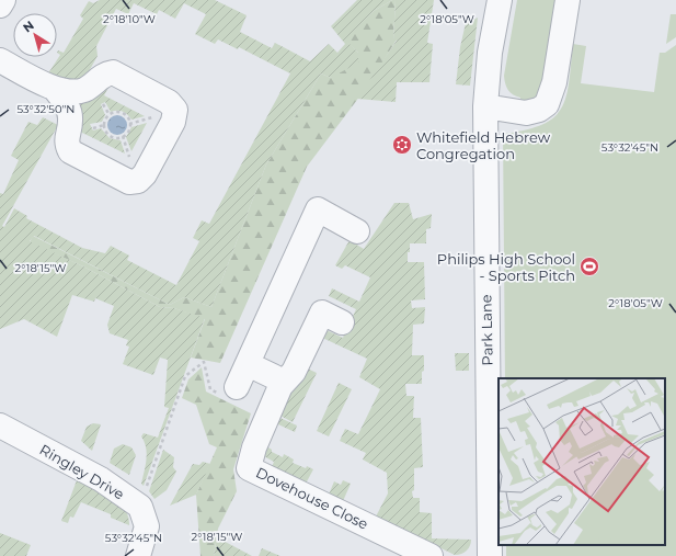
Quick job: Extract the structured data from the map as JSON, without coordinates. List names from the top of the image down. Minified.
{"streets":{"street":["Park Lane","Ringley Drive","Dovehouse Close"]},"places":{"synagogue":["Whitefield Hebrew Congregation"],"sports":["Philips High School - Sports Pitch"]},"north":"top left","coordinates":["2°18'10\"W","2°18'05\"W","53°32'50\"N","53°32'45\"N","2°18'15\"W"]}
